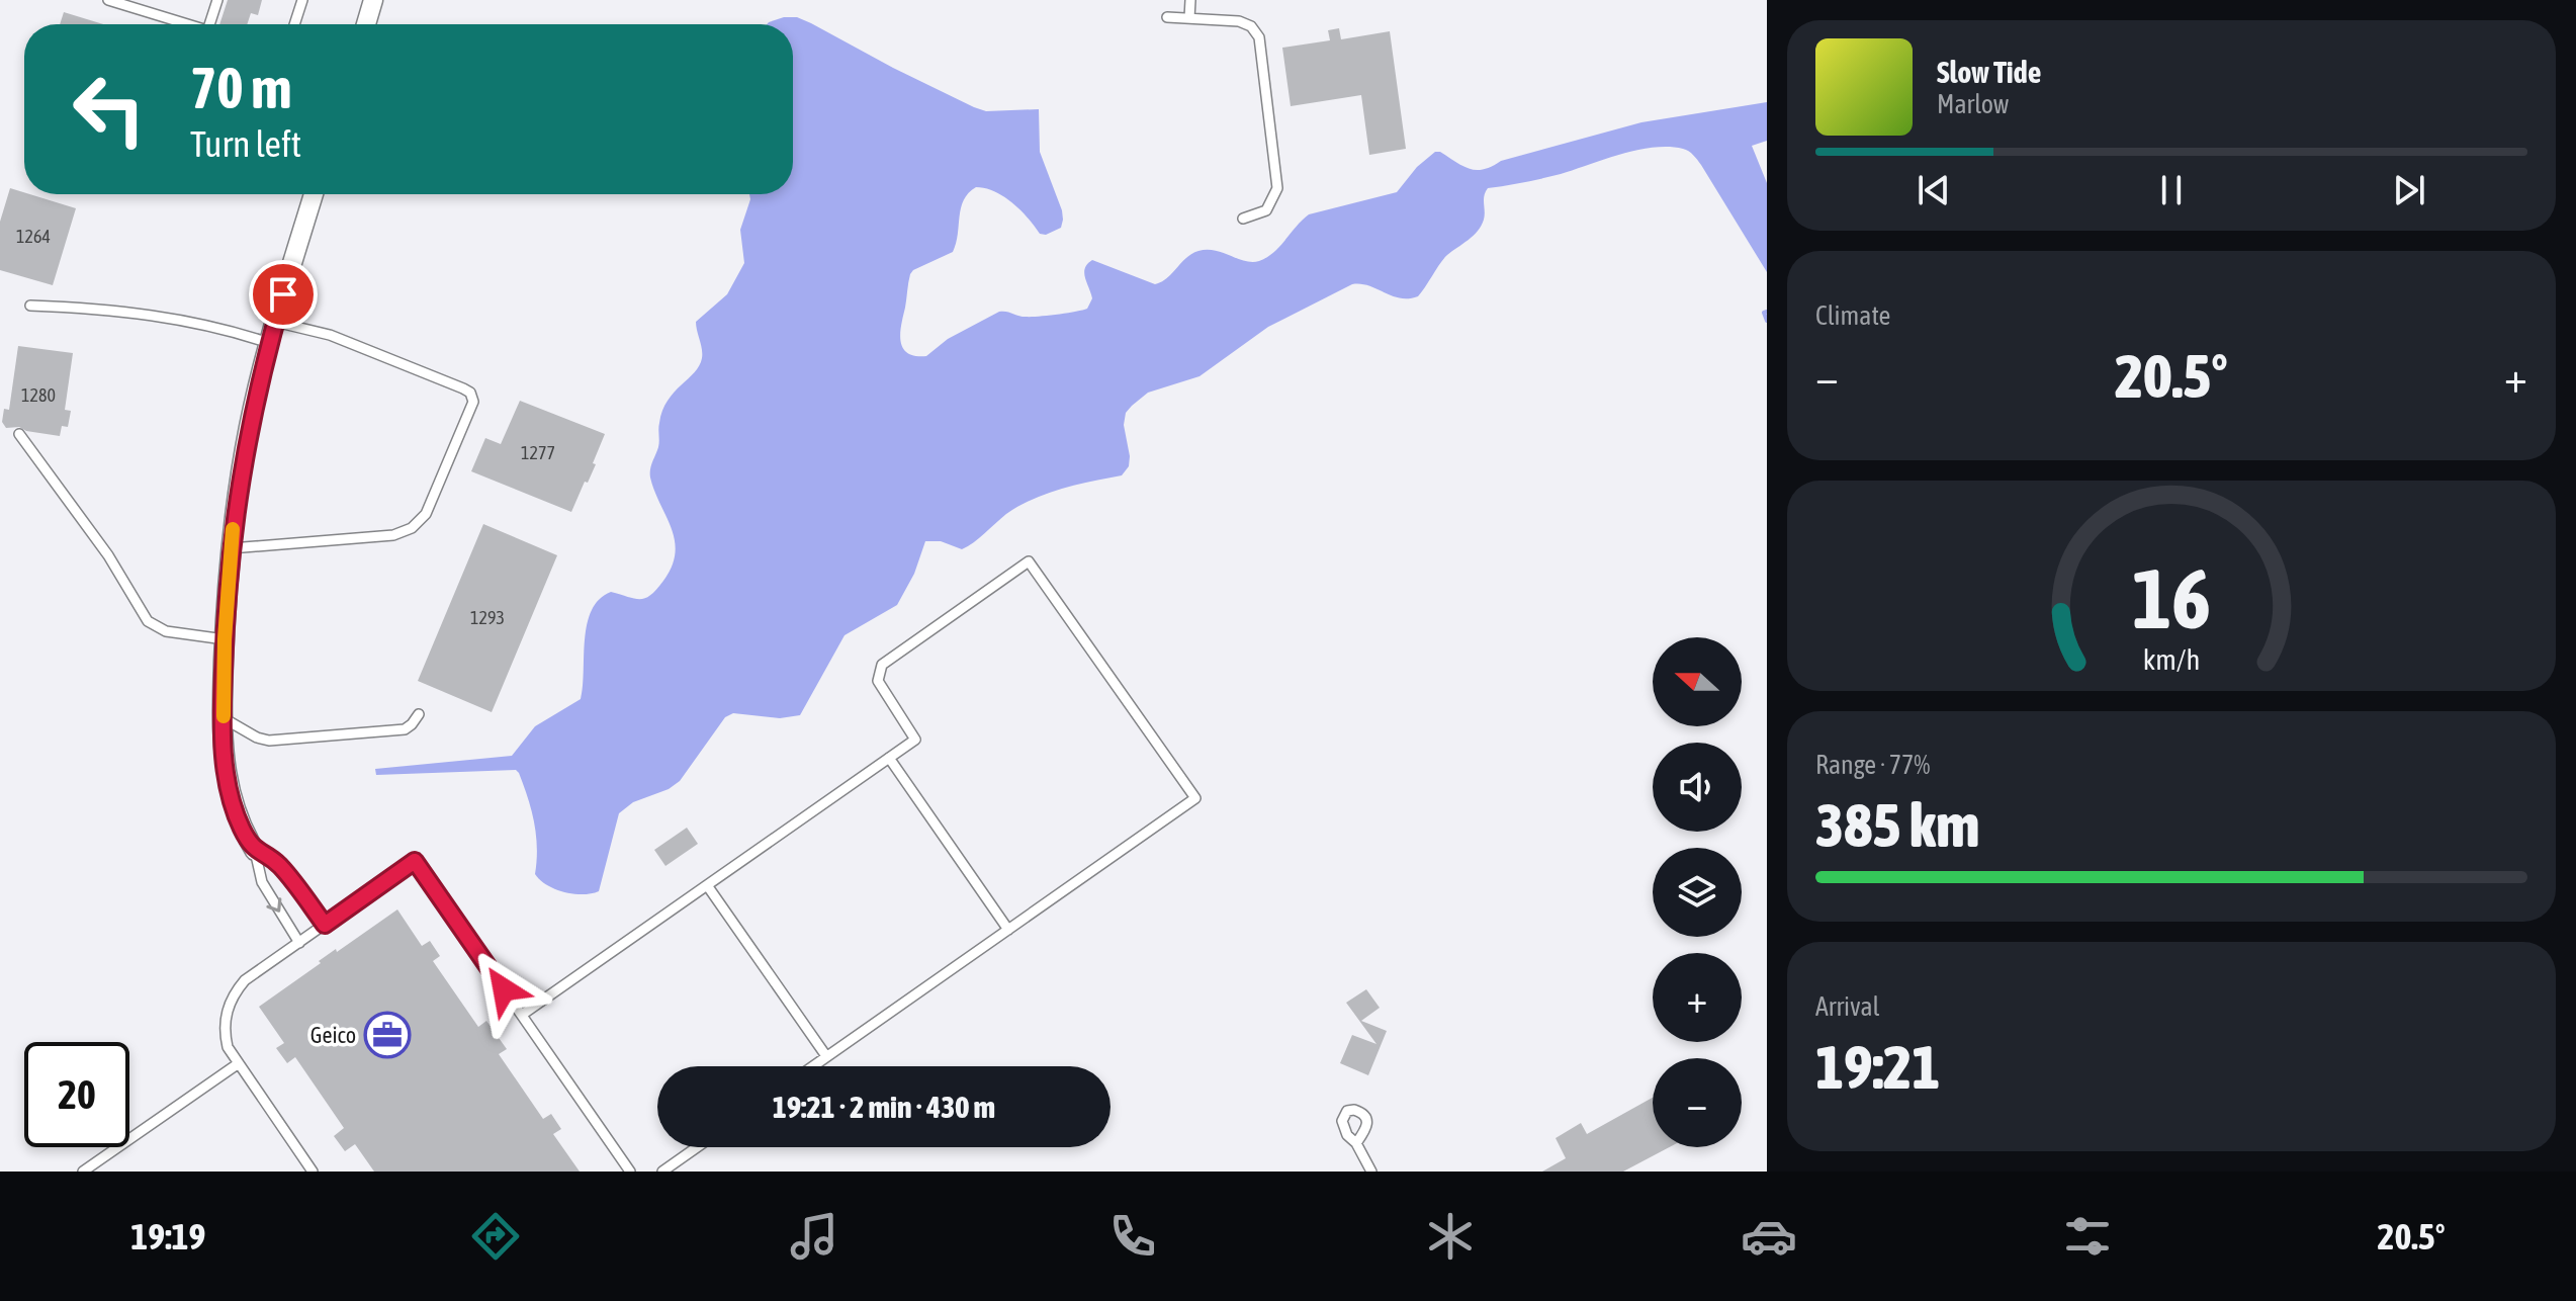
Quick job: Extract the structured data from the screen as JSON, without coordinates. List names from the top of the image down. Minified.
{"places":{"office":["Geico"]},"house_numbers":["1264","1280","1277","1293"],"north":"left","page":{"turn":["70 m","Turn left"],"song":["Slow Tide","Marlow"],"tile":["Climate",["Range · 77%","385 km"],["Arrival","19:21"]],"heat":["−","20.5°","+"],"map_buttons":["+","−"],"limit":"20","trip":"19:21 · 2 min · 430 m","tabs":["19:19","20.5°"],"gauge":["16","km/h"]}}
